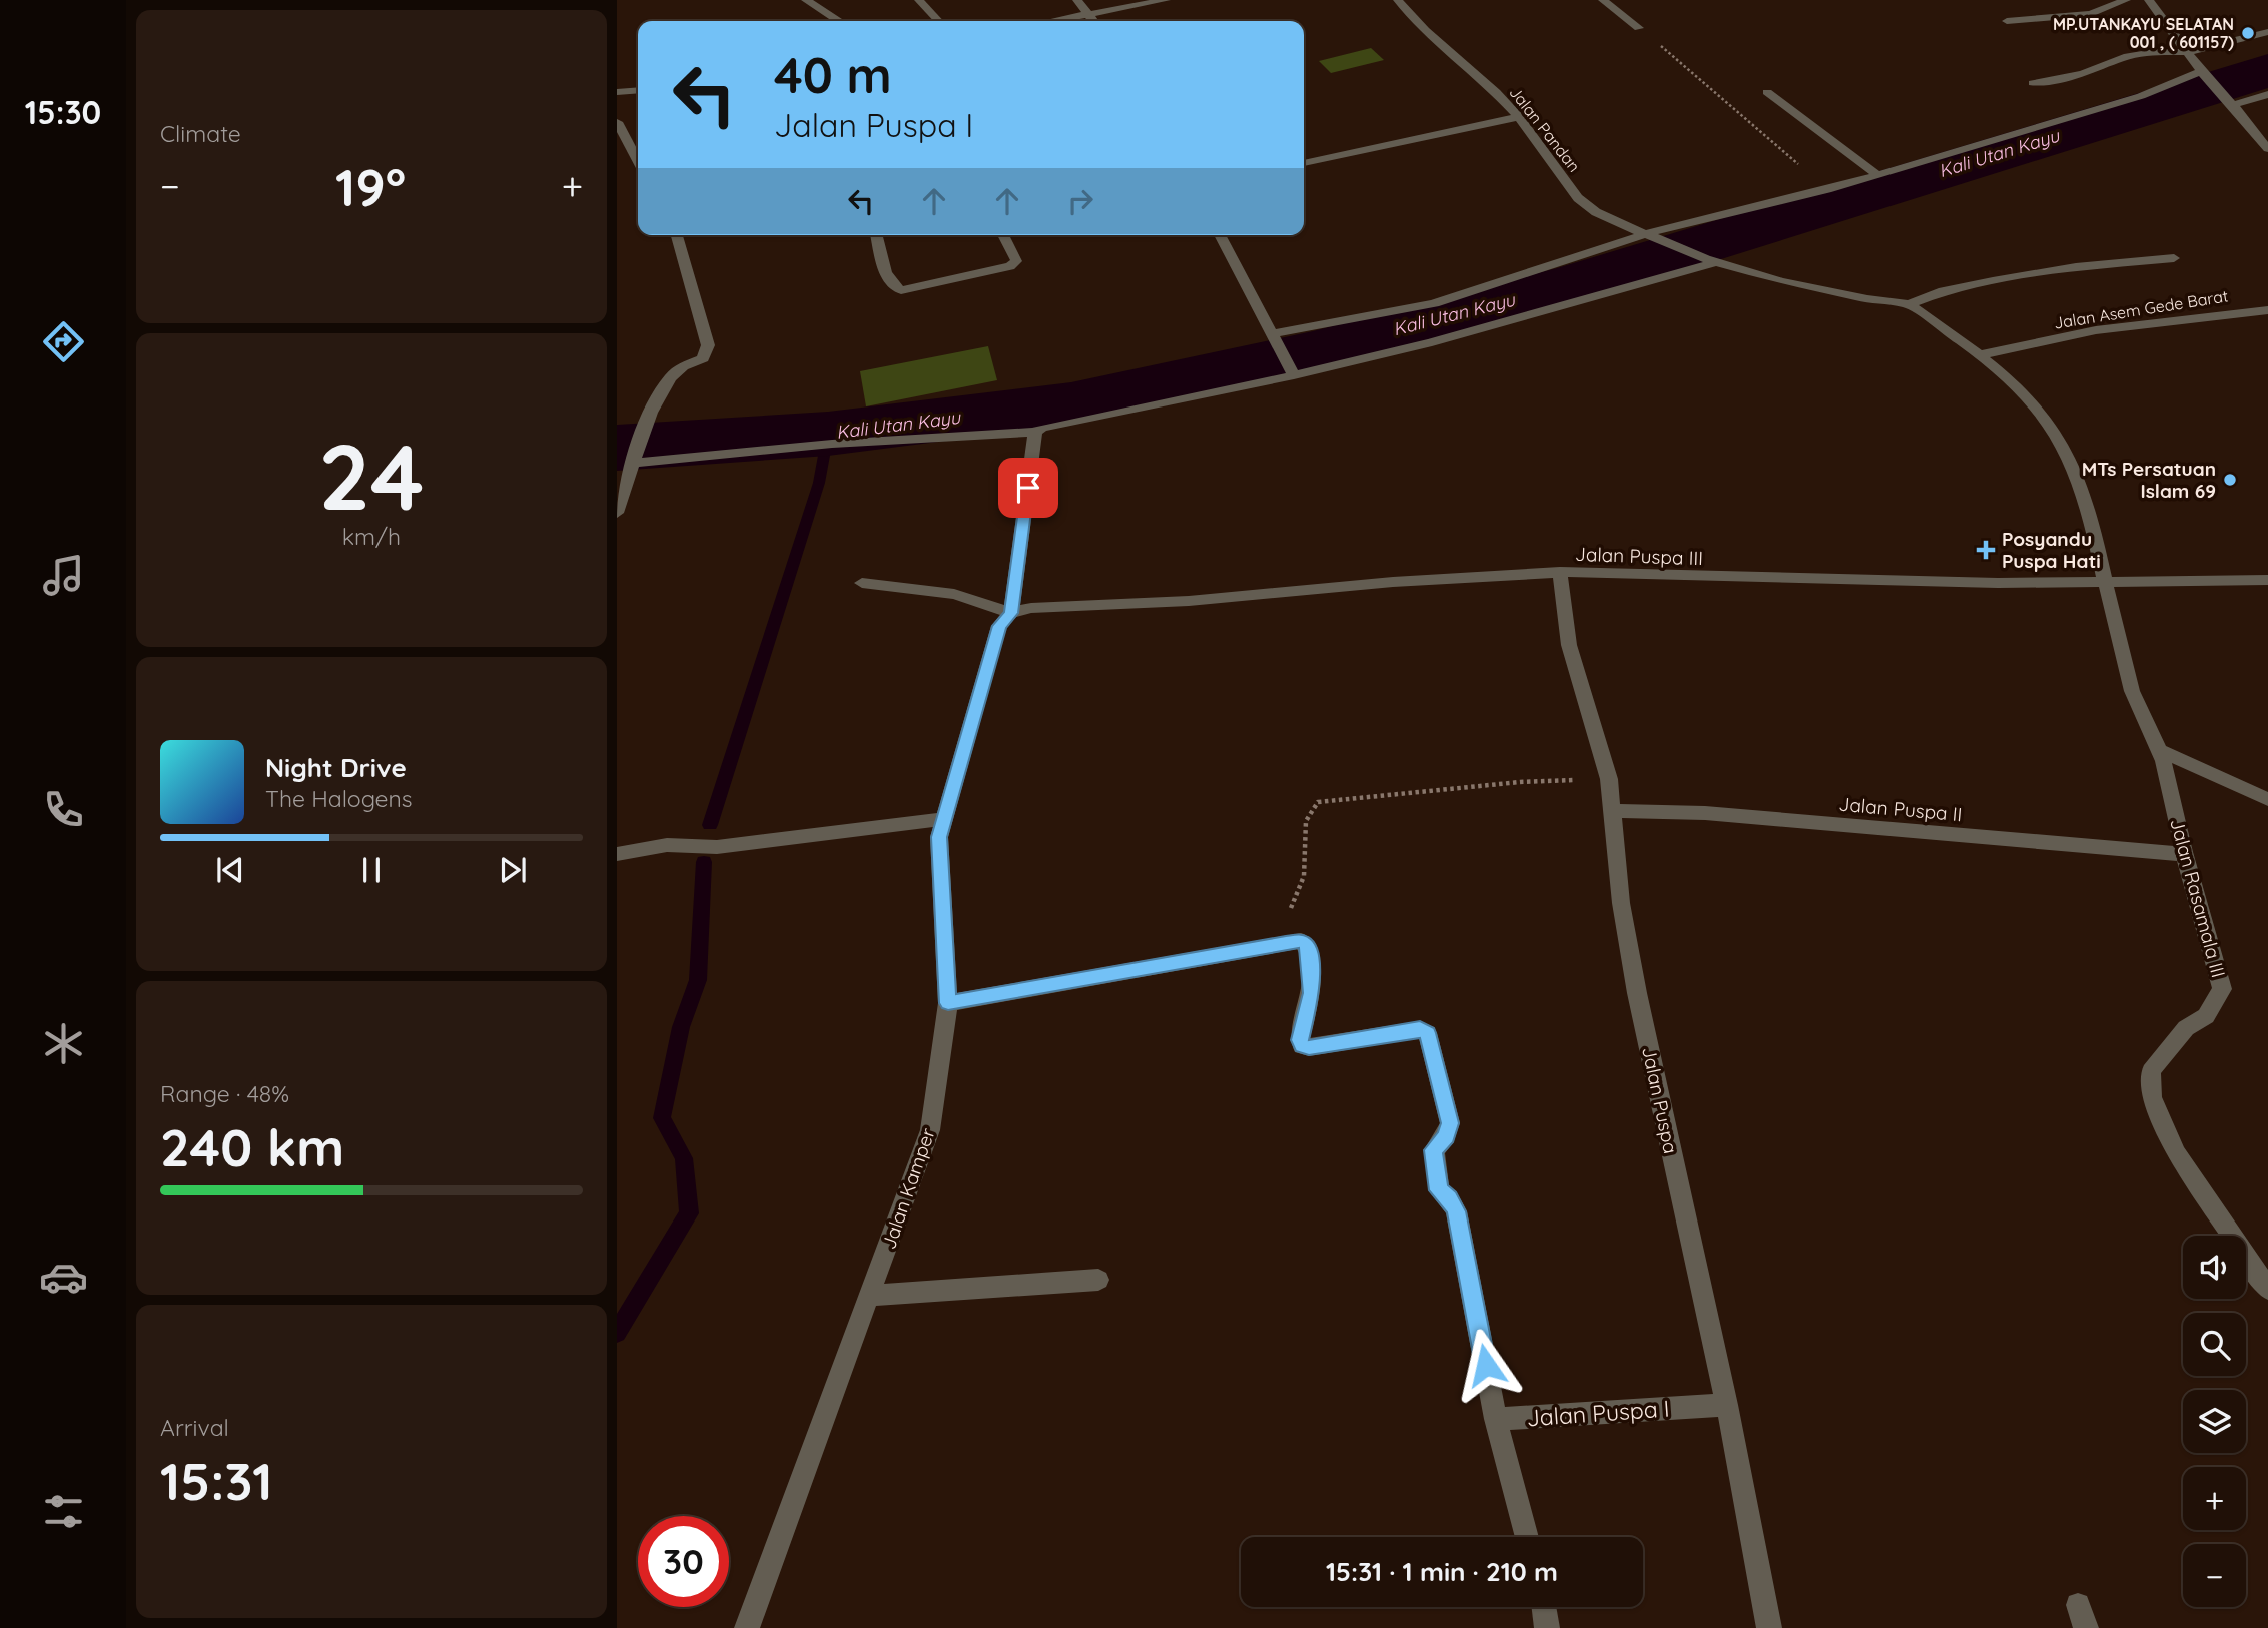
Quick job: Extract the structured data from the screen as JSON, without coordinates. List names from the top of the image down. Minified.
{"streets":{"street":["Jalan Pandan","Jalan Asem Gede Barat","Jalan Puspa III","Jalan Puspa II","Jalan Rasamala III","Jalan Puspa","Jalan Kamper","Jalan Puspa I"]},"crossings":[["Jalan Pandan","Jalan Rasamala III"],["Jalan Asem Gede Barat","Jalan Rasamala III"],["Jalan Puspa III","Jalan Rasamala III"],["Jalan Puspa III","Jalan Puspa"],["Jalan Puspa III","Jalan Kamper"],["Jalan Puspa II","Jalan Rasamala III"],["Jalan Puspa II","Jalan Puspa"],["Jalan Puspa","Jalan Puspa I"]],"water":["Kali Utan Kayu"],"places":{"other":["MP.UTANKAYU SELATAN 001 , ( 601157)","MTs Persatuan Islam 69"],"health":["Posyandu Puspa Hati"]},"page":{"tabs":"15:30","tile":["Climate",["24","km/h"],["Range · 48%","240 km"],["Arrival","15:31"]],"turn":["40 m","Jalan Puspa I"],"heat":["−","19°","+"],"song":["Night Drive","The Halogens"],"map_buttons":["+","−"],"limit":"30","trip":"15:31 · 1 min · 210 m"}}
